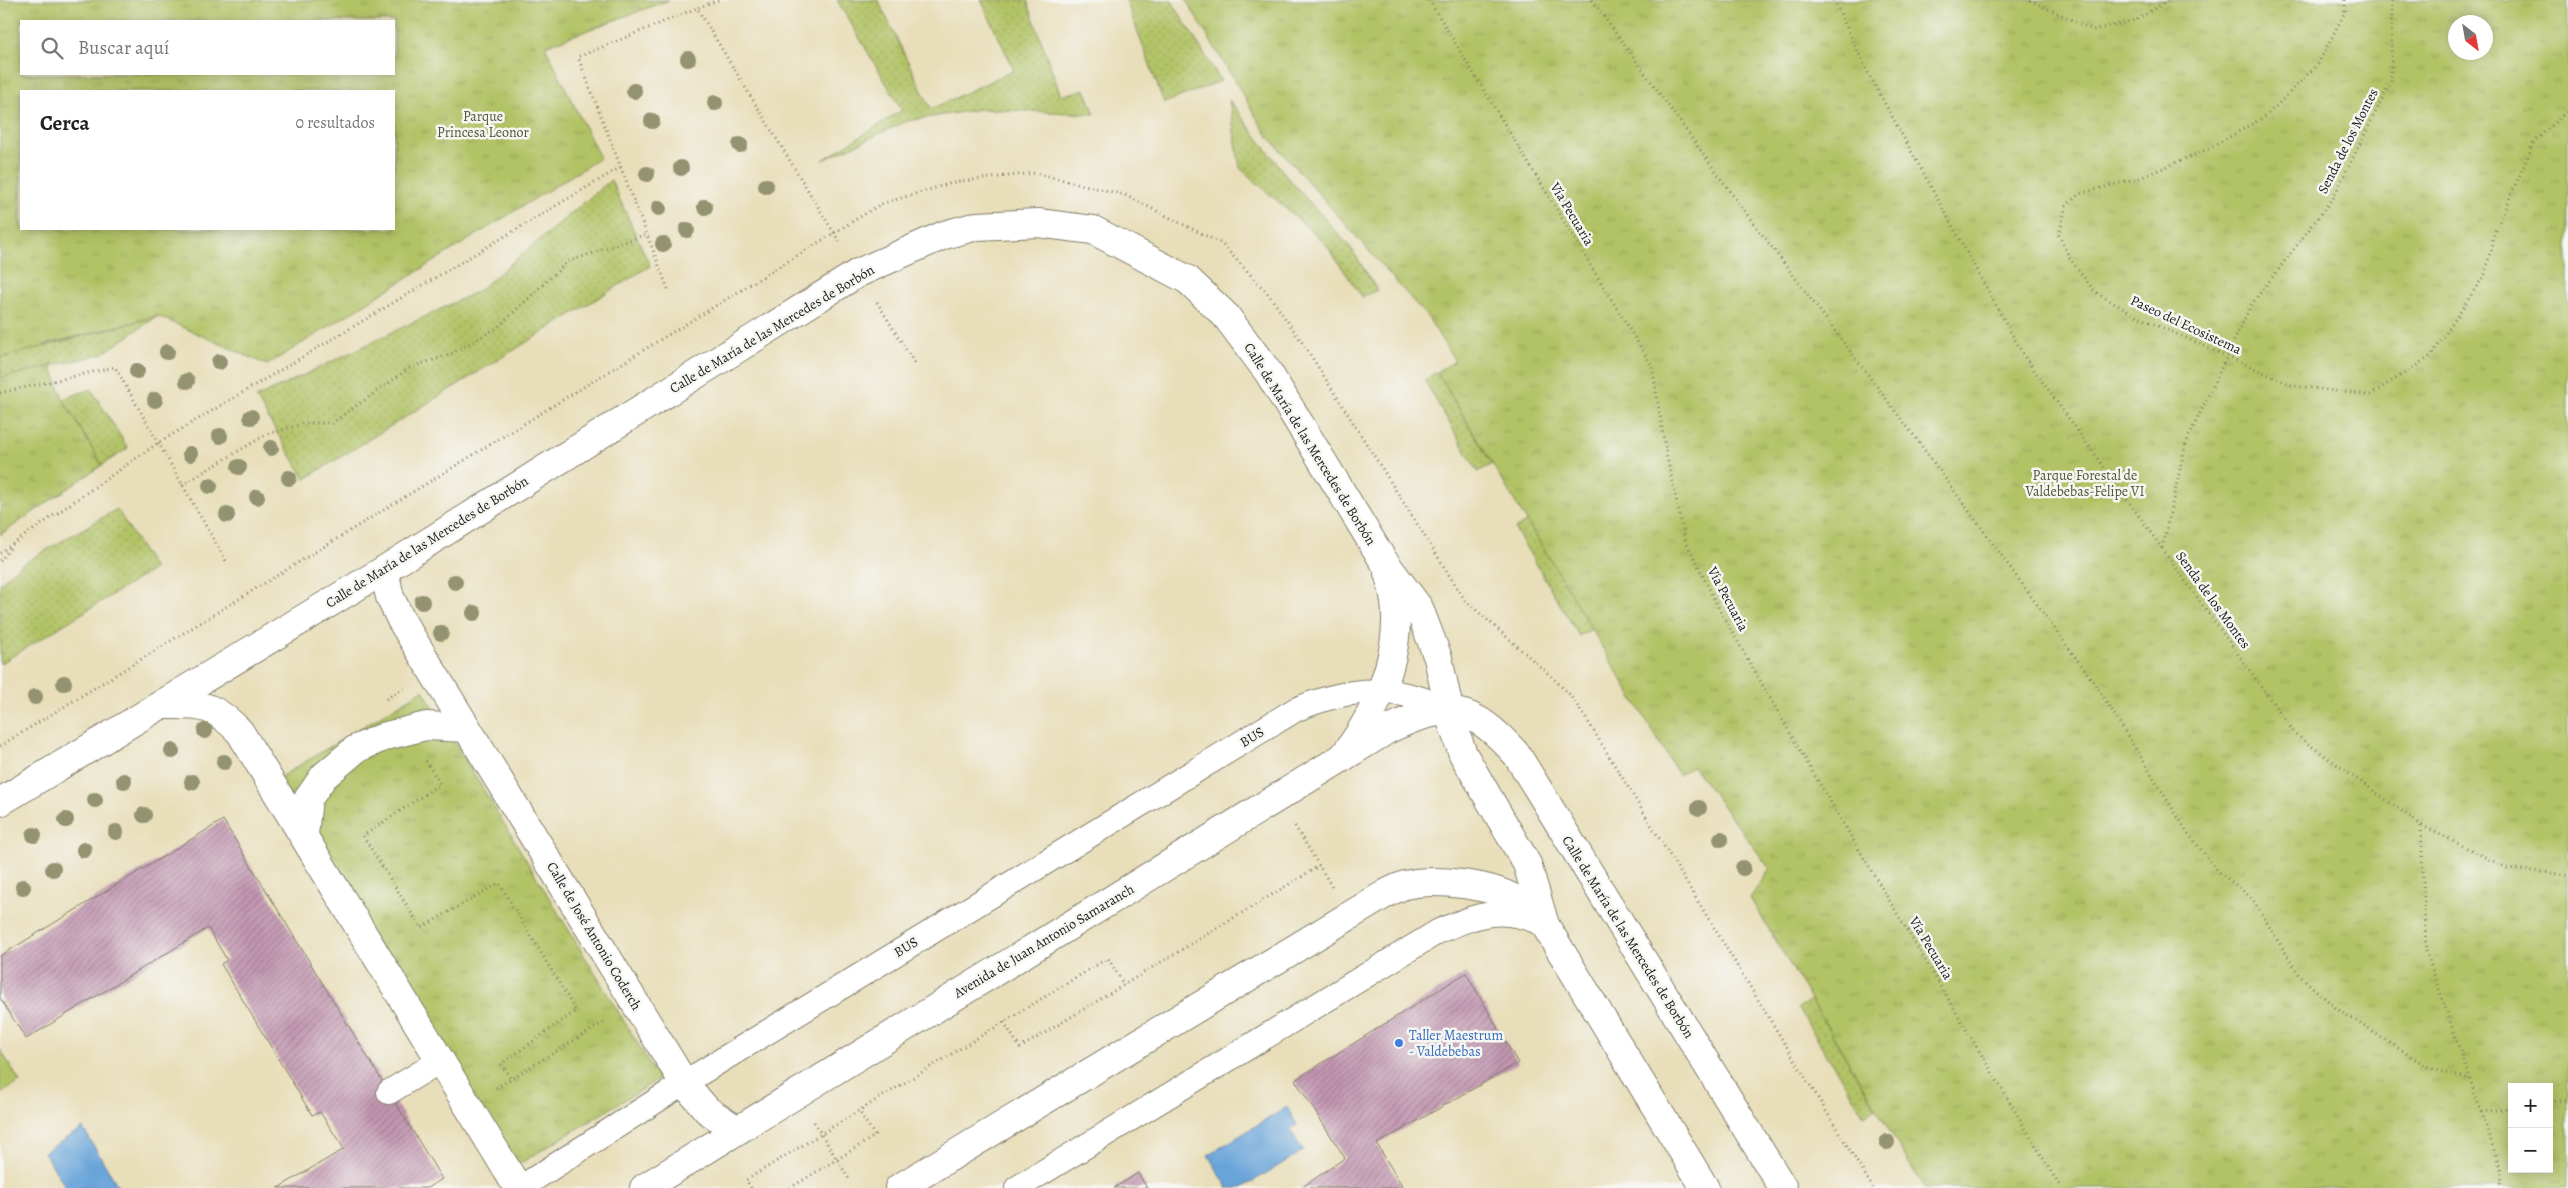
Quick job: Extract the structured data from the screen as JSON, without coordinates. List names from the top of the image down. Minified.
{"streets":{"street":["Calle de María de las Mercedes de Borbón","Calle de José Antonio Coderch","Avenida de Juan Antonio Samaranch"],"lane":["BUS"],"path":["Senda de los Montes","Vía Pecuaria","Paseo del Ecosistema"]},"crossings":[["Senda de los Montes","Paseo del Ecosistema"],["Calle de María de las Mercedes de Borbón","BUS"],["Calle de María de las Mercedes de Borbón","Calle de José Antonio Coderch"],["Calle de María de las Mercedes de Borbón","Avenida de Juan Antonio Samaranch"],["BUS","Calle de José Antonio Coderch"],["BUS","Avenida de Juan Antonio Samaranch"],["Calle de José Antonio Coderch","Avenida de Juan Antonio Samaranch"]],"parks":["Parque Princesa Leonor","Parque Forestal de Valdebebas-Felipe VI"],"places":["Taller Maestrum - Valdebebas"],"north":"bottom right","page":{"search":"Buscar aquí","heading":["Cerca","0 resultados"],"map_buttons":["+","−"]}}
